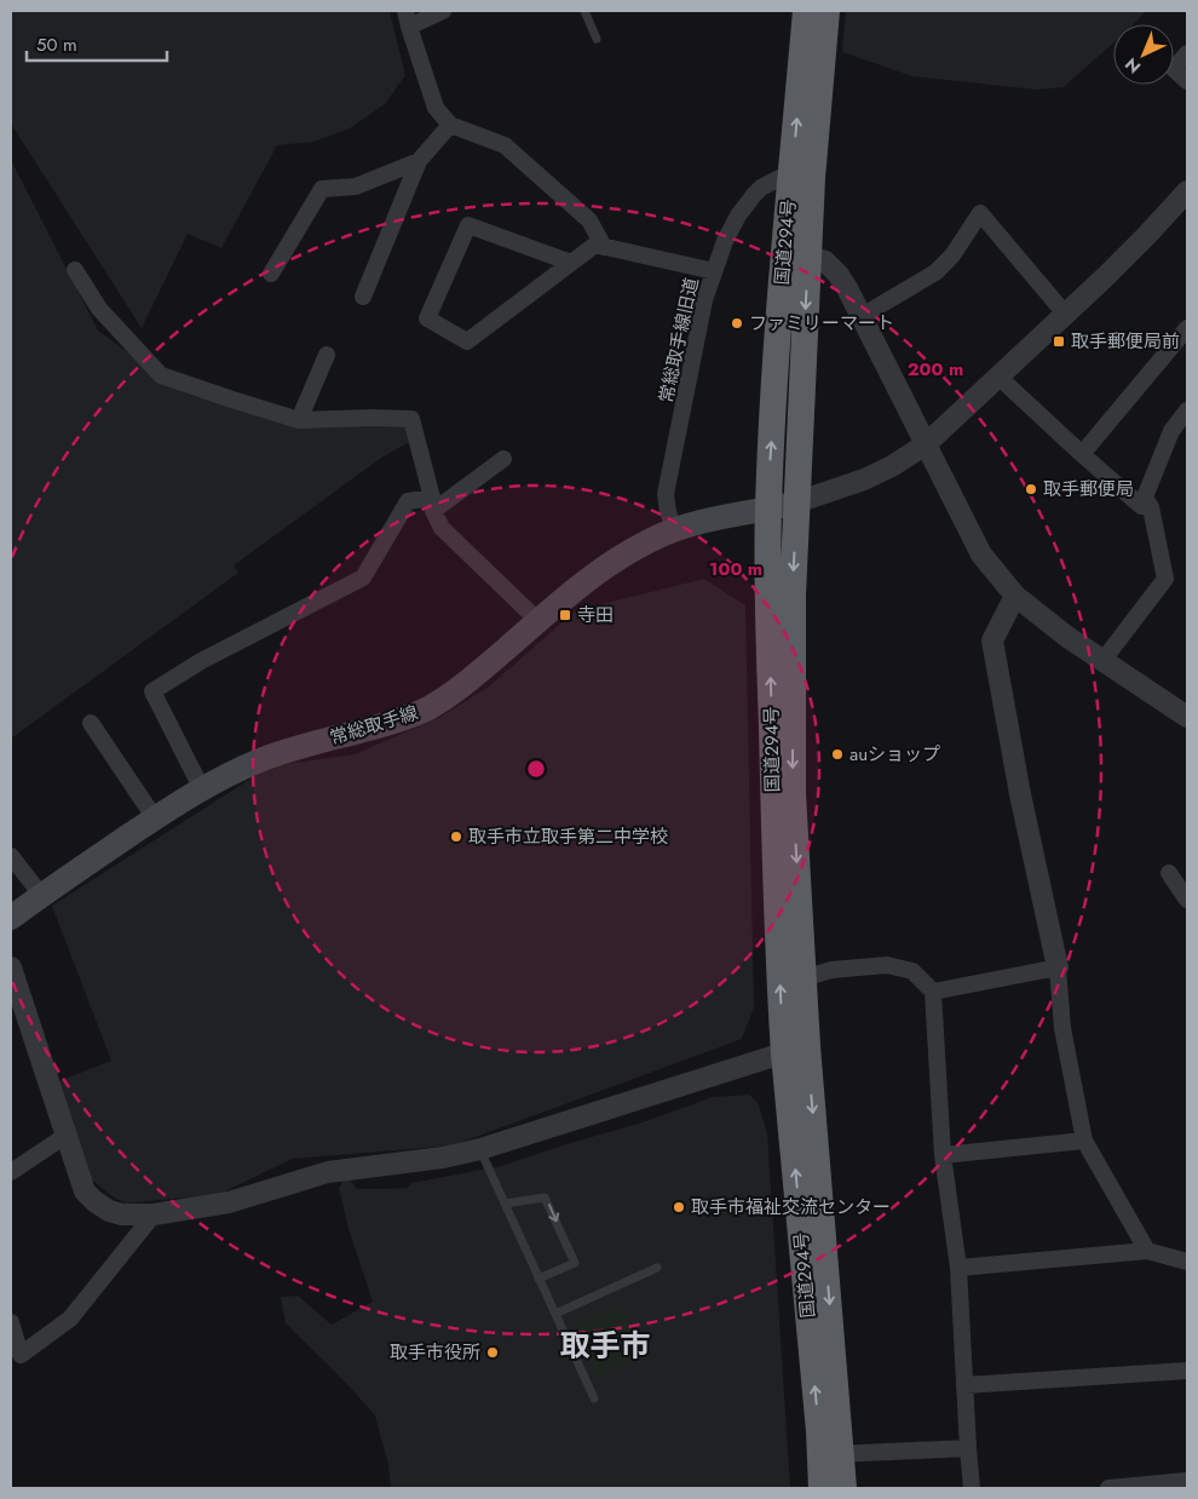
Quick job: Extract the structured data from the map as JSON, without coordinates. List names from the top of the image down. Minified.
{"streets":{"highway":["国道294号"],"main road":["常総取手線"],"street":["常総取手線旧道"]},"crossings":[["国道294号","常総取手線旧道"],["国道294号","常総取手線"],["常総取手線旧道","常総取手線"]],"districts":["取手市"],"places":{"other":["ファミリーマート","取手郵便局","auショップ","取手市立取手第二中学校","取手市福祉交流センター","取手市役所"],"transit":["取手郵便局前","寺田"]},"scale_bar":"50 m","north":"bottom left","rings":["200 m","100 m"]}
